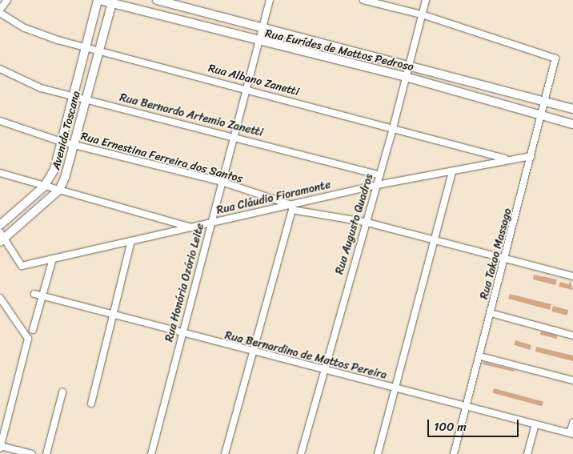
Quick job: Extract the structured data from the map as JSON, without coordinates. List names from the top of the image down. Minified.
{"streets":{"street":["Rua Eurídes de Mattos Pedroso","Rua Albano Zanetti","Rua Bernardo Artemio Zanetti","Avenida Toscana","Rua Ernestina Ferreira dos Santos","Rua Cláudio Fioramonte","Rua Augusto Quadros","Rua Takao Massago","Rua Honória Ozório Leite","Rua Bernardino de Mattos Pereira"]},"crossings":[["Rua Eurídes de Mattos Pedroso","Avenida Toscana"],["Rua Eurídes de Mattos Pedroso","Rua Augusto Quadros"],["Rua Eurídes de Mattos Pedroso","Rua Takao Massago"],["Rua Eurídes de Mattos Pedroso","Rua Honória Ozório Leite"],["Rua Albano Zanetti","Avenida Toscana"],["Rua Albano Zanetti","Rua Cláudio Fioramonte"],["Rua Albano Zanetti","Rua Augusto Quadros"],["Rua Albano Zanetti","Rua Honória Ozório Leite"],["Rua Bernardo Artemio Zanetti","Avenida Toscana"],["Rua Bernardo Artemio Zanetti","Rua Augusto Quadros"],["Rua Bernardo Artemio Zanetti","Rua Honória Ozório Leite"],["Avenida Toscana","Rua Ernestina Ferreira dos Santos"],["Avenida Toscana","Rua Cláudio Fioramonte"],["Rua Ernestina Ferreira dos Santos","Rua Cláudio Fioramonte"],["Rua Ernestina Ferreira dos Santos","Rua Honória Ozório Leite"],["Rua Cláudio Fioramonte","Rua Augusto Quadros"],["Rua Cláudio Fioramonte","Rua Takao Massago"],["Rua Cláudio Fioramonte","Rua Honória Ozório Leite"],["Rua Augusto Quadros","Rua Takao Massago"],["Rua Augusto Quadros","Rua Bernardino de Mattos Pereira"],["Rua Takao Massago","Rua Bernardino de Mattos Pereira"],["Rua Honória Ozório Leite","Rua Bernardino de Mattos Pereira"]],"scale_bar":"100 m"}
